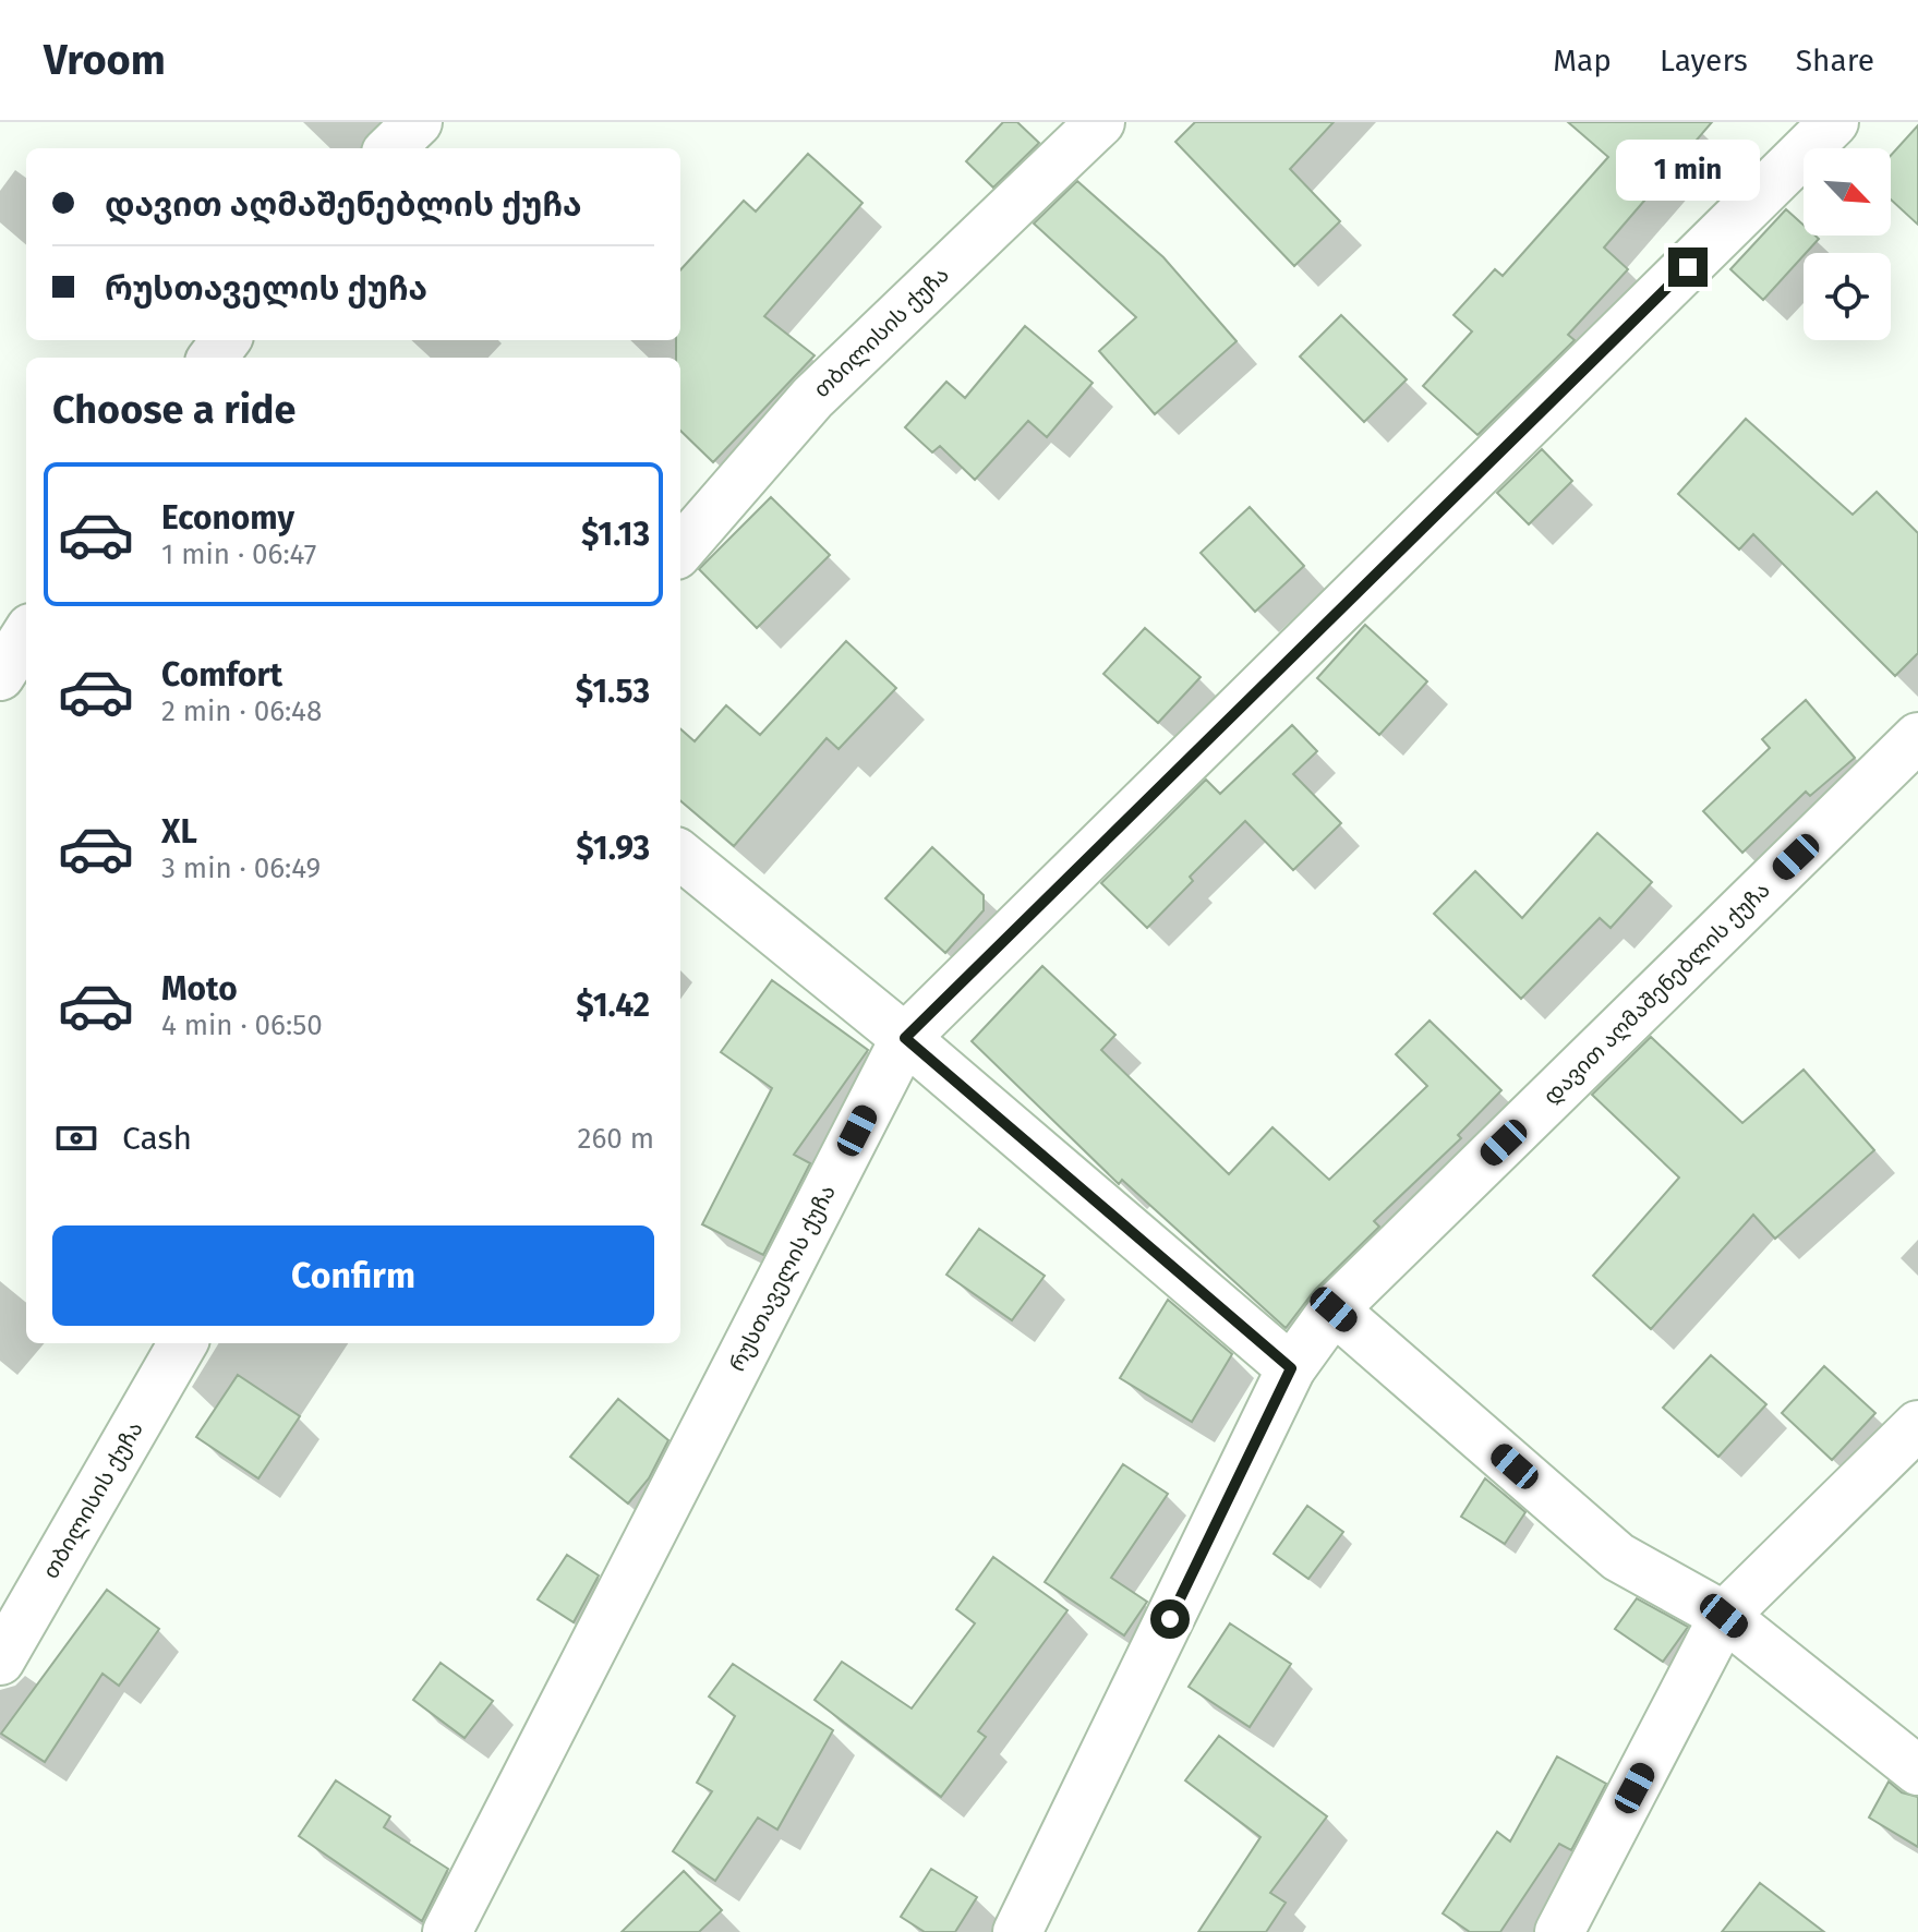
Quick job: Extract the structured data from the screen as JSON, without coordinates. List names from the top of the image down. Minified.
{"streets":{"street":["თბილისის ქუჩა","დავით აღმაშენებლის ქუჩა","რუსთაველის ქუჩა"]},"north":"bottom right","page":{"header":"Vroom","nav":["Map","Layers","Share"],"bubble":"1 min","banner":["დავით აღმაშენებლის ქუჩა","რუსთაველის ქუჩა"],"heading":"Choose a ride","list":[{"name":"Economy","note":"1 min · 06:47","value":"$1.13"},{"name":"Comfort","note":"2 min · 06:48","value":"$1.53"},{"name":"XL","note":"3 min · 06:49","value":"$1.93"},{"name":"Moto","note":"4 min · 06:50","value":"$1.42"}],"pay":["Cash","260 m"],"buttons":"Confirm"}}
